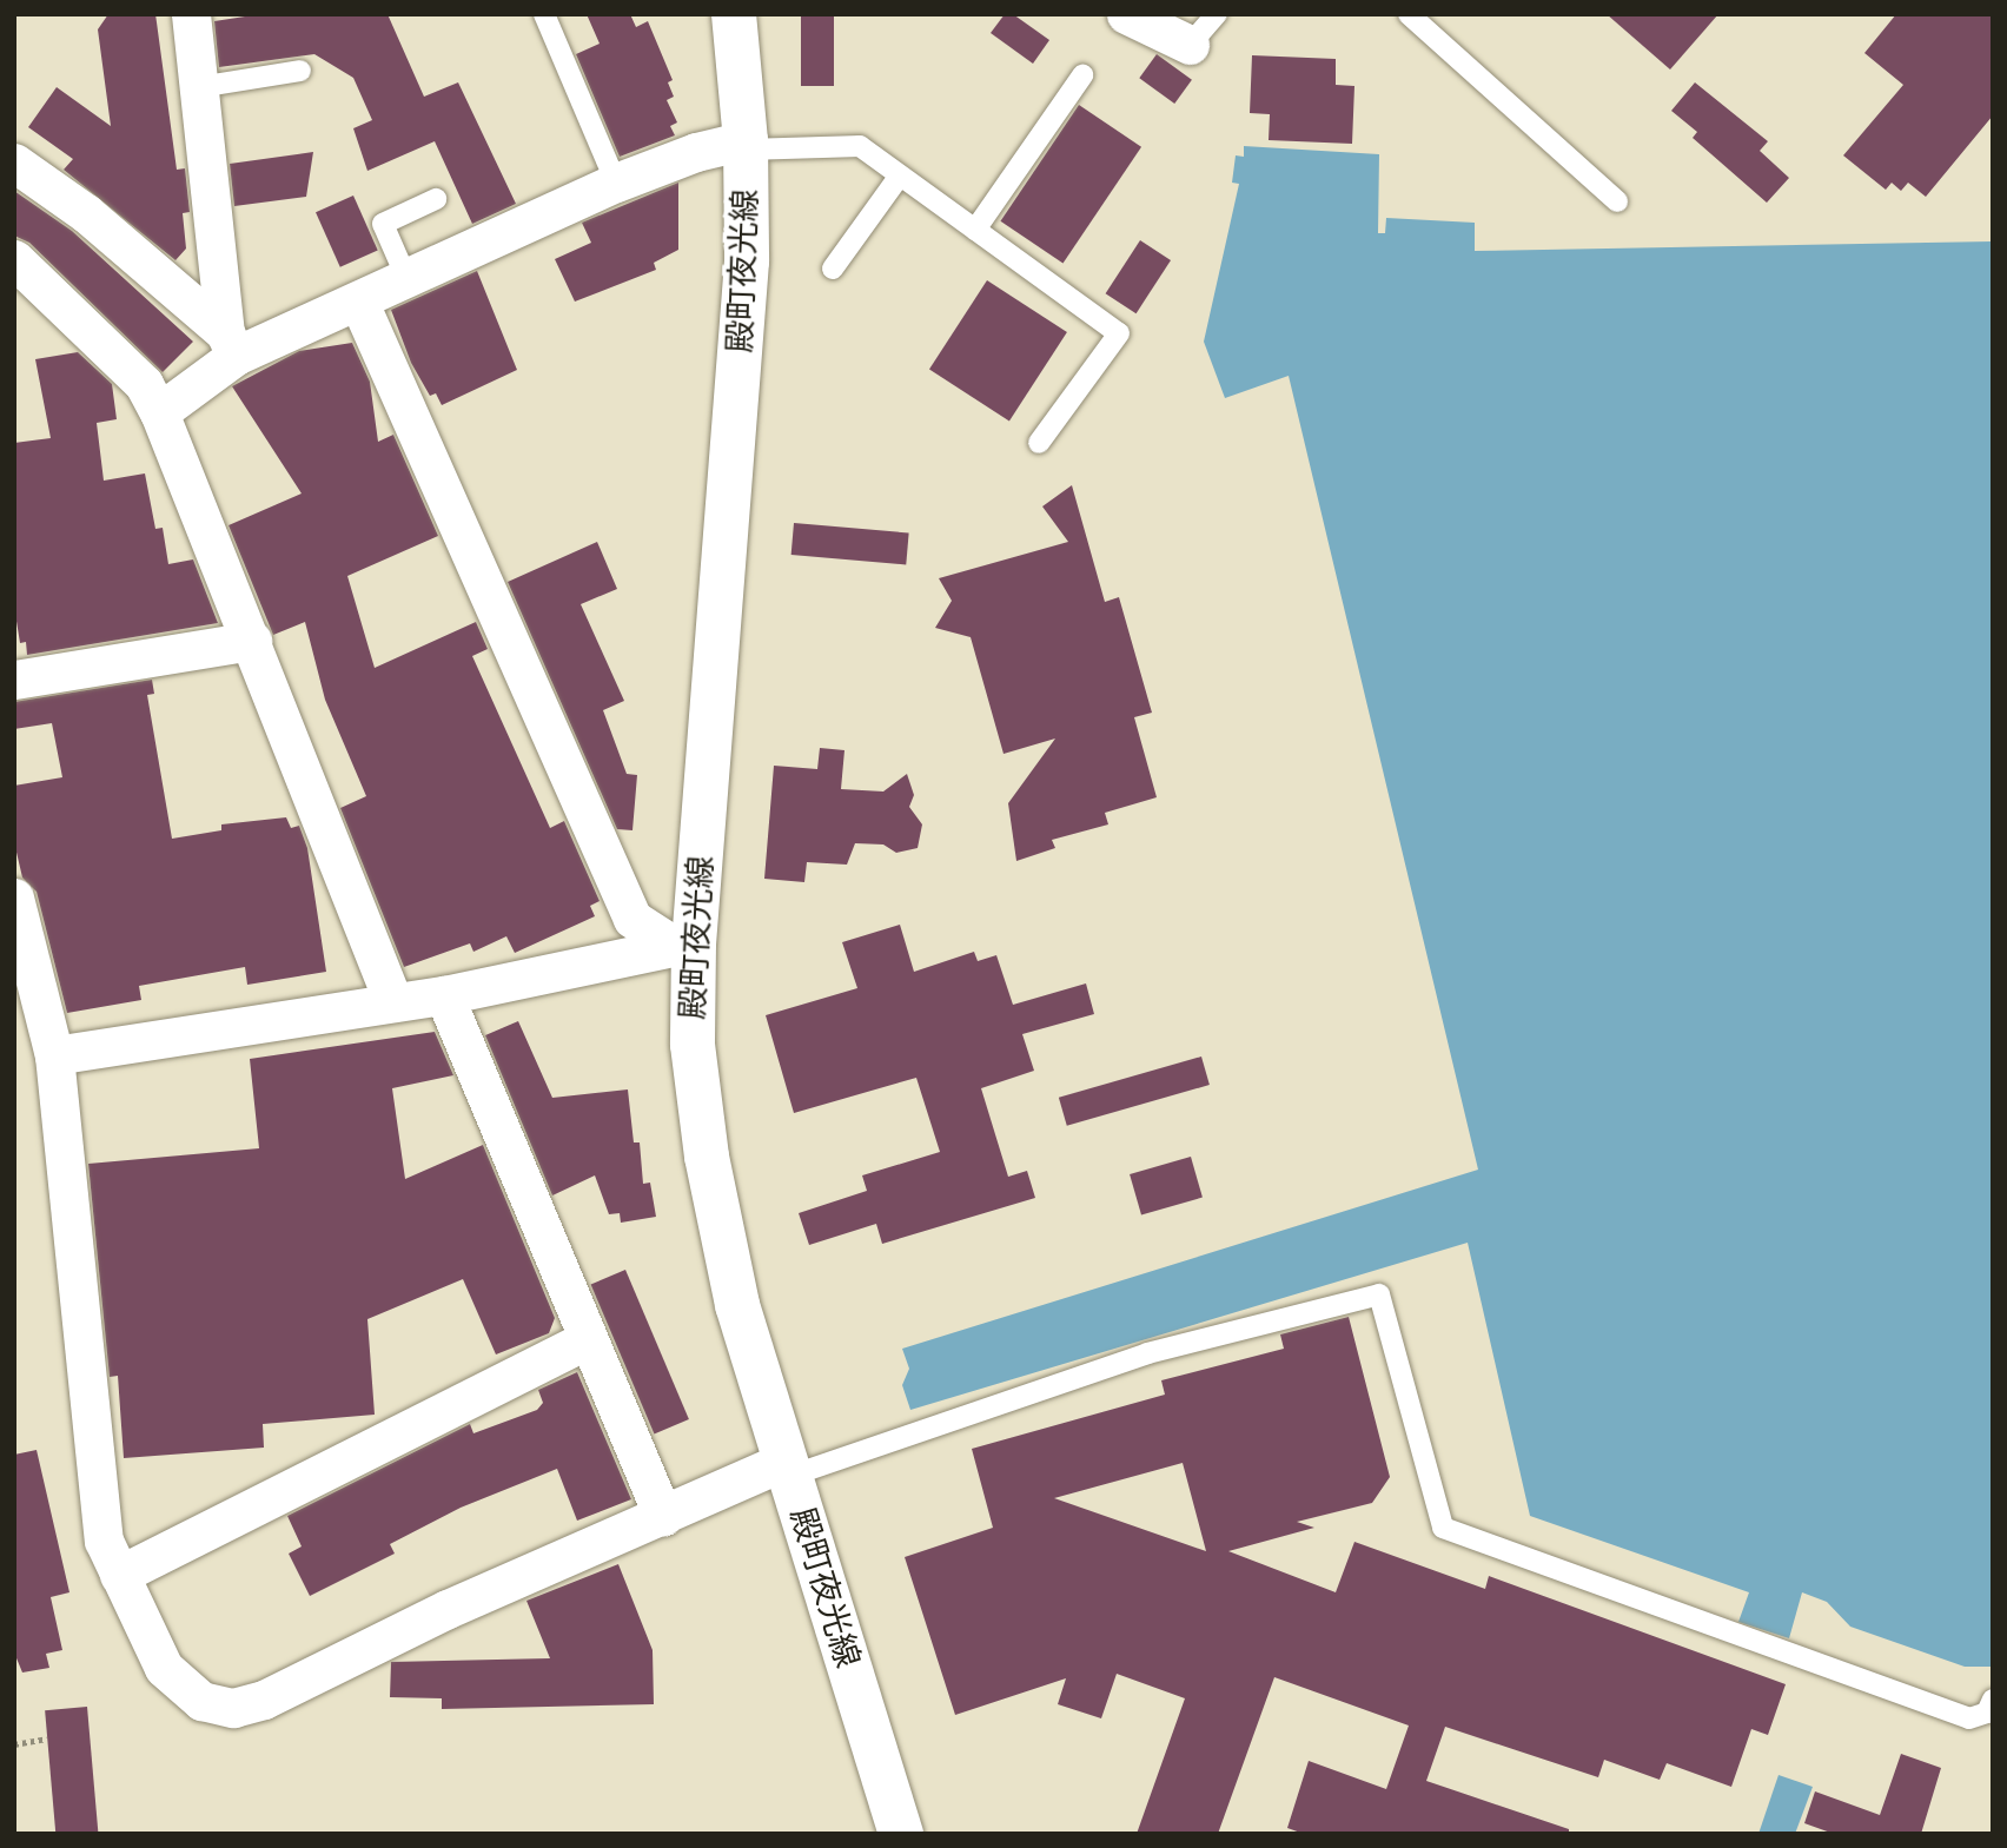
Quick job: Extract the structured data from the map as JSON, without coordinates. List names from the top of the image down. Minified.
{"streets":{"street":["殿町夜光線"]}}
